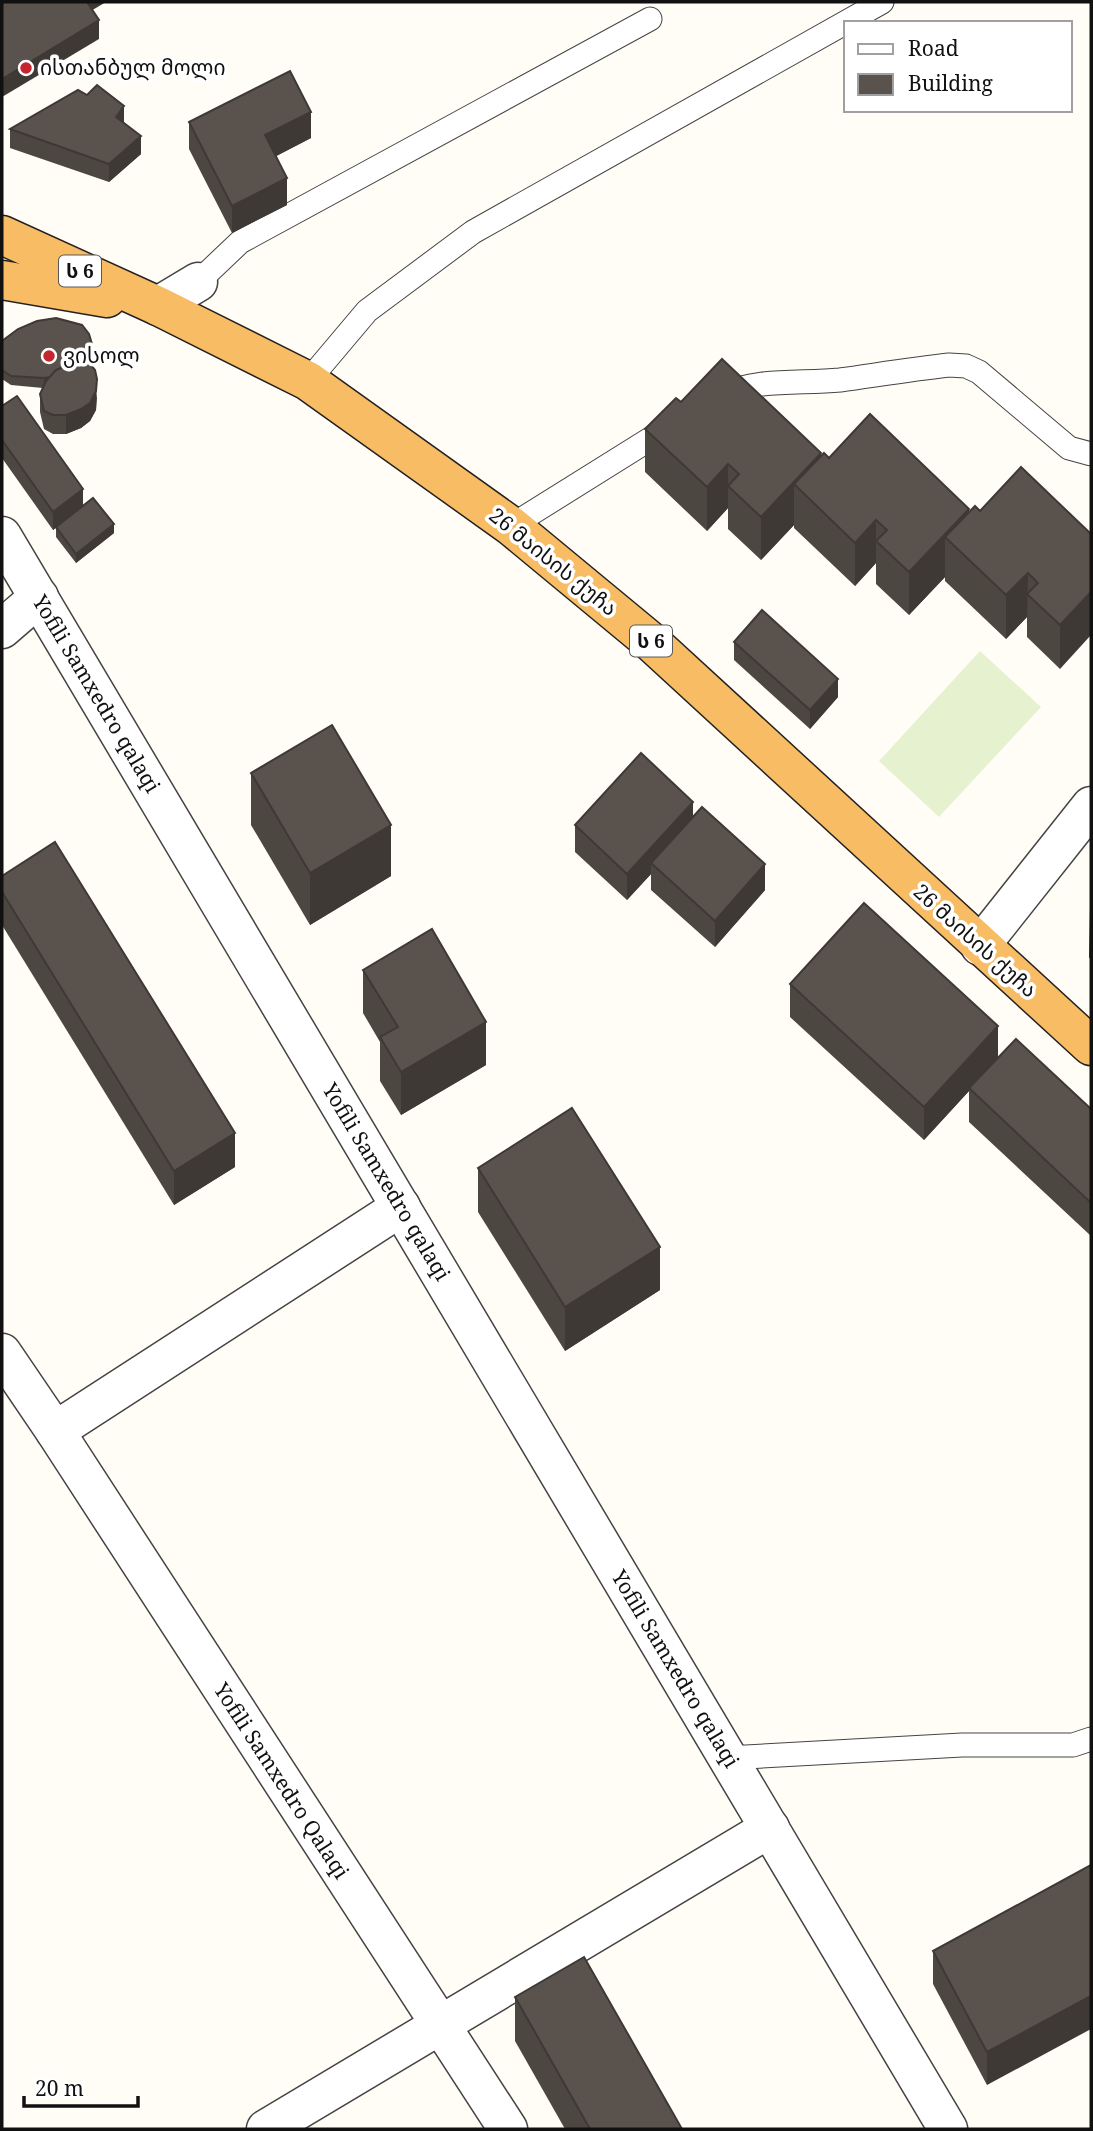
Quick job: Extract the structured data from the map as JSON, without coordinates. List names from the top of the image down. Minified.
{"streets":{"highway":["ს 6","26 მაისის ქუჩა"],"street":["Yofili Samxedro qalaqi","Yofili Samxedro Qalaqi"]},"crossings":[["ს 6","26 მაისის ქუჩა"],["Yofili Samxedro qalaqi","Yofili Samxedro Qalaqi"]],"places":["ისთანბულ მოლი","ვისოლ"],"legend":["Road","Building"],"scale_bar":"20 m"}
